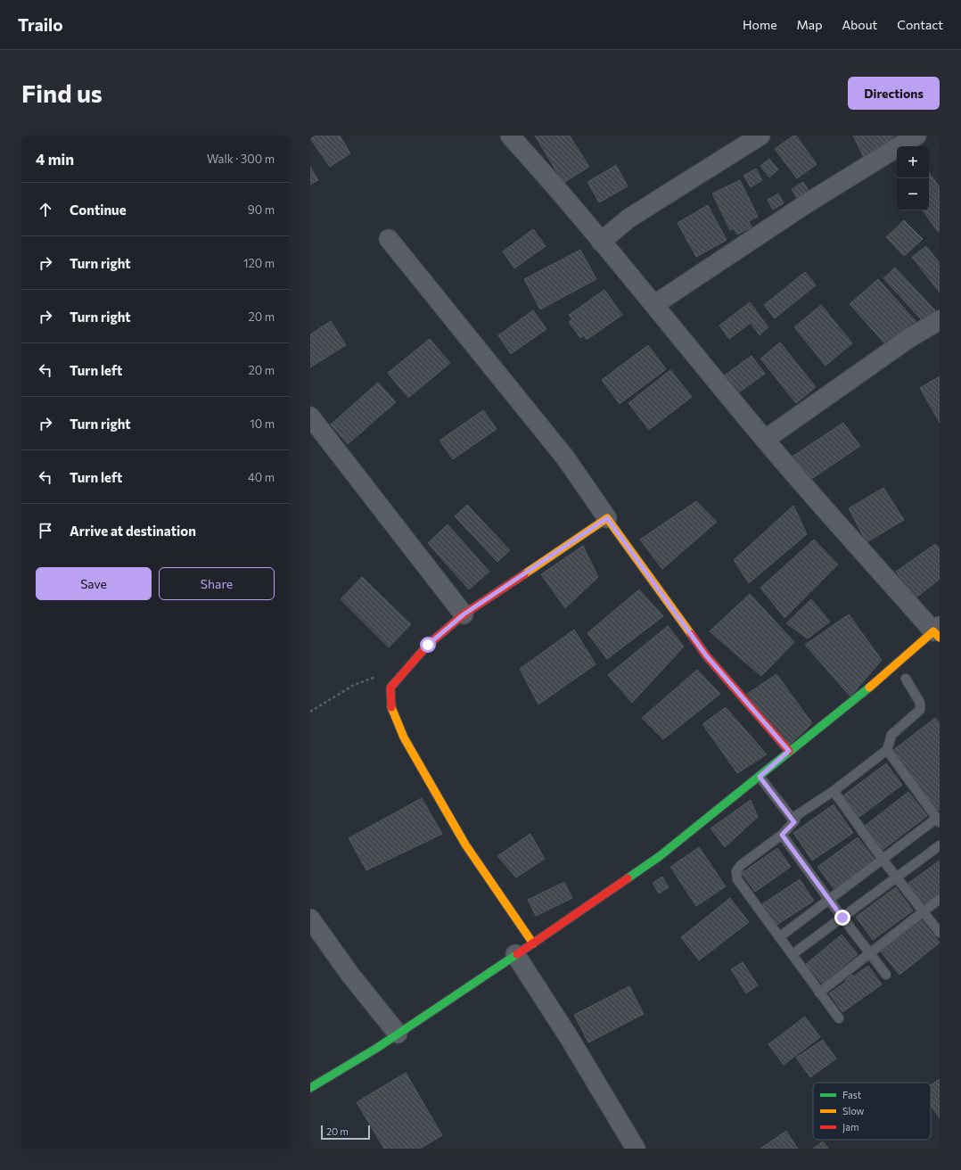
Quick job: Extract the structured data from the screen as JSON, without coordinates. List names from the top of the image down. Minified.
{"legend":["Fast","Slow","Jam"],"scale_bar":"20 m","page":{"header":"Trailo","nav":["Home","Map","About","Contact"],"buttons":["Directions",["Save","Share"]],"title":"Find us","heading":["4 min","Walk · 300 m"],"map_buttons":["+","−"],"list":[["Continue","90 m"],["Turn right","120 m"],["Turn right","20 m"],["Turn left","20 m"],["Turn right","10 m"],["Turn left","40 m"],"Arrive at destination"],"scale":"20 m"}}
